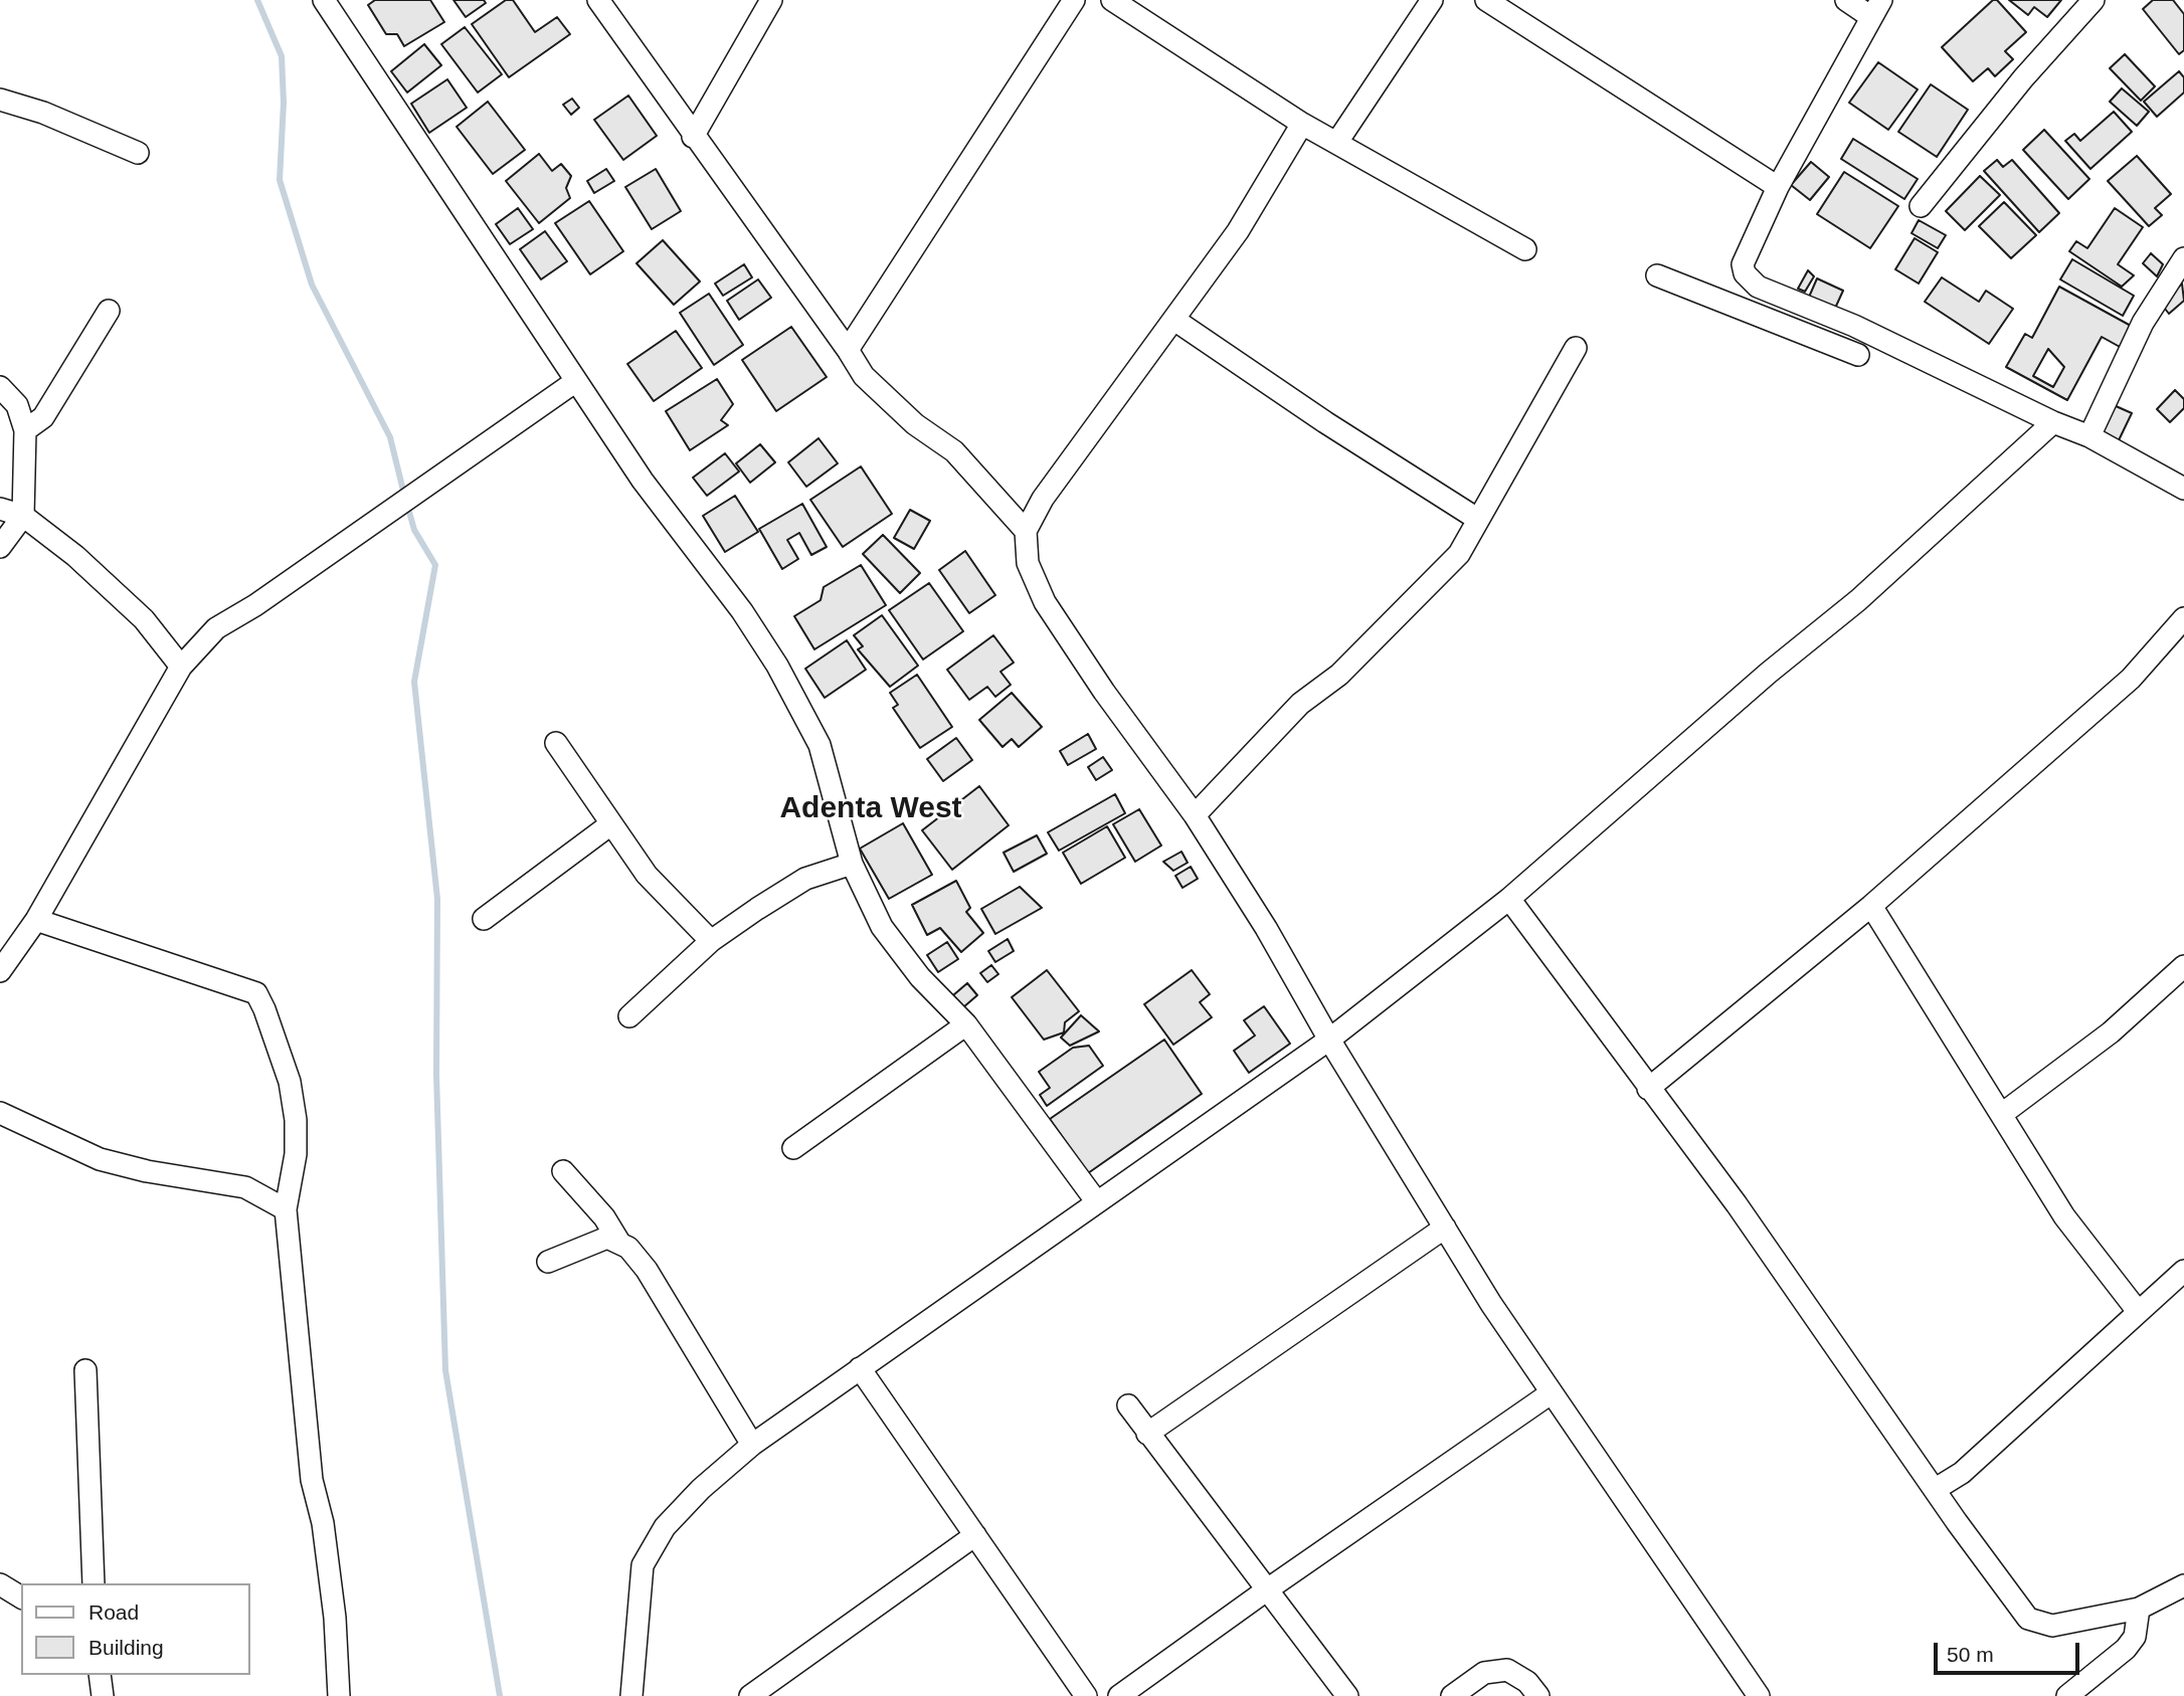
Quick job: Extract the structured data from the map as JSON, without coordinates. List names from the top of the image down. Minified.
{"districts":["Adenta West"],"legend":["Road","Building"],"scale_bar":"50 m"}
